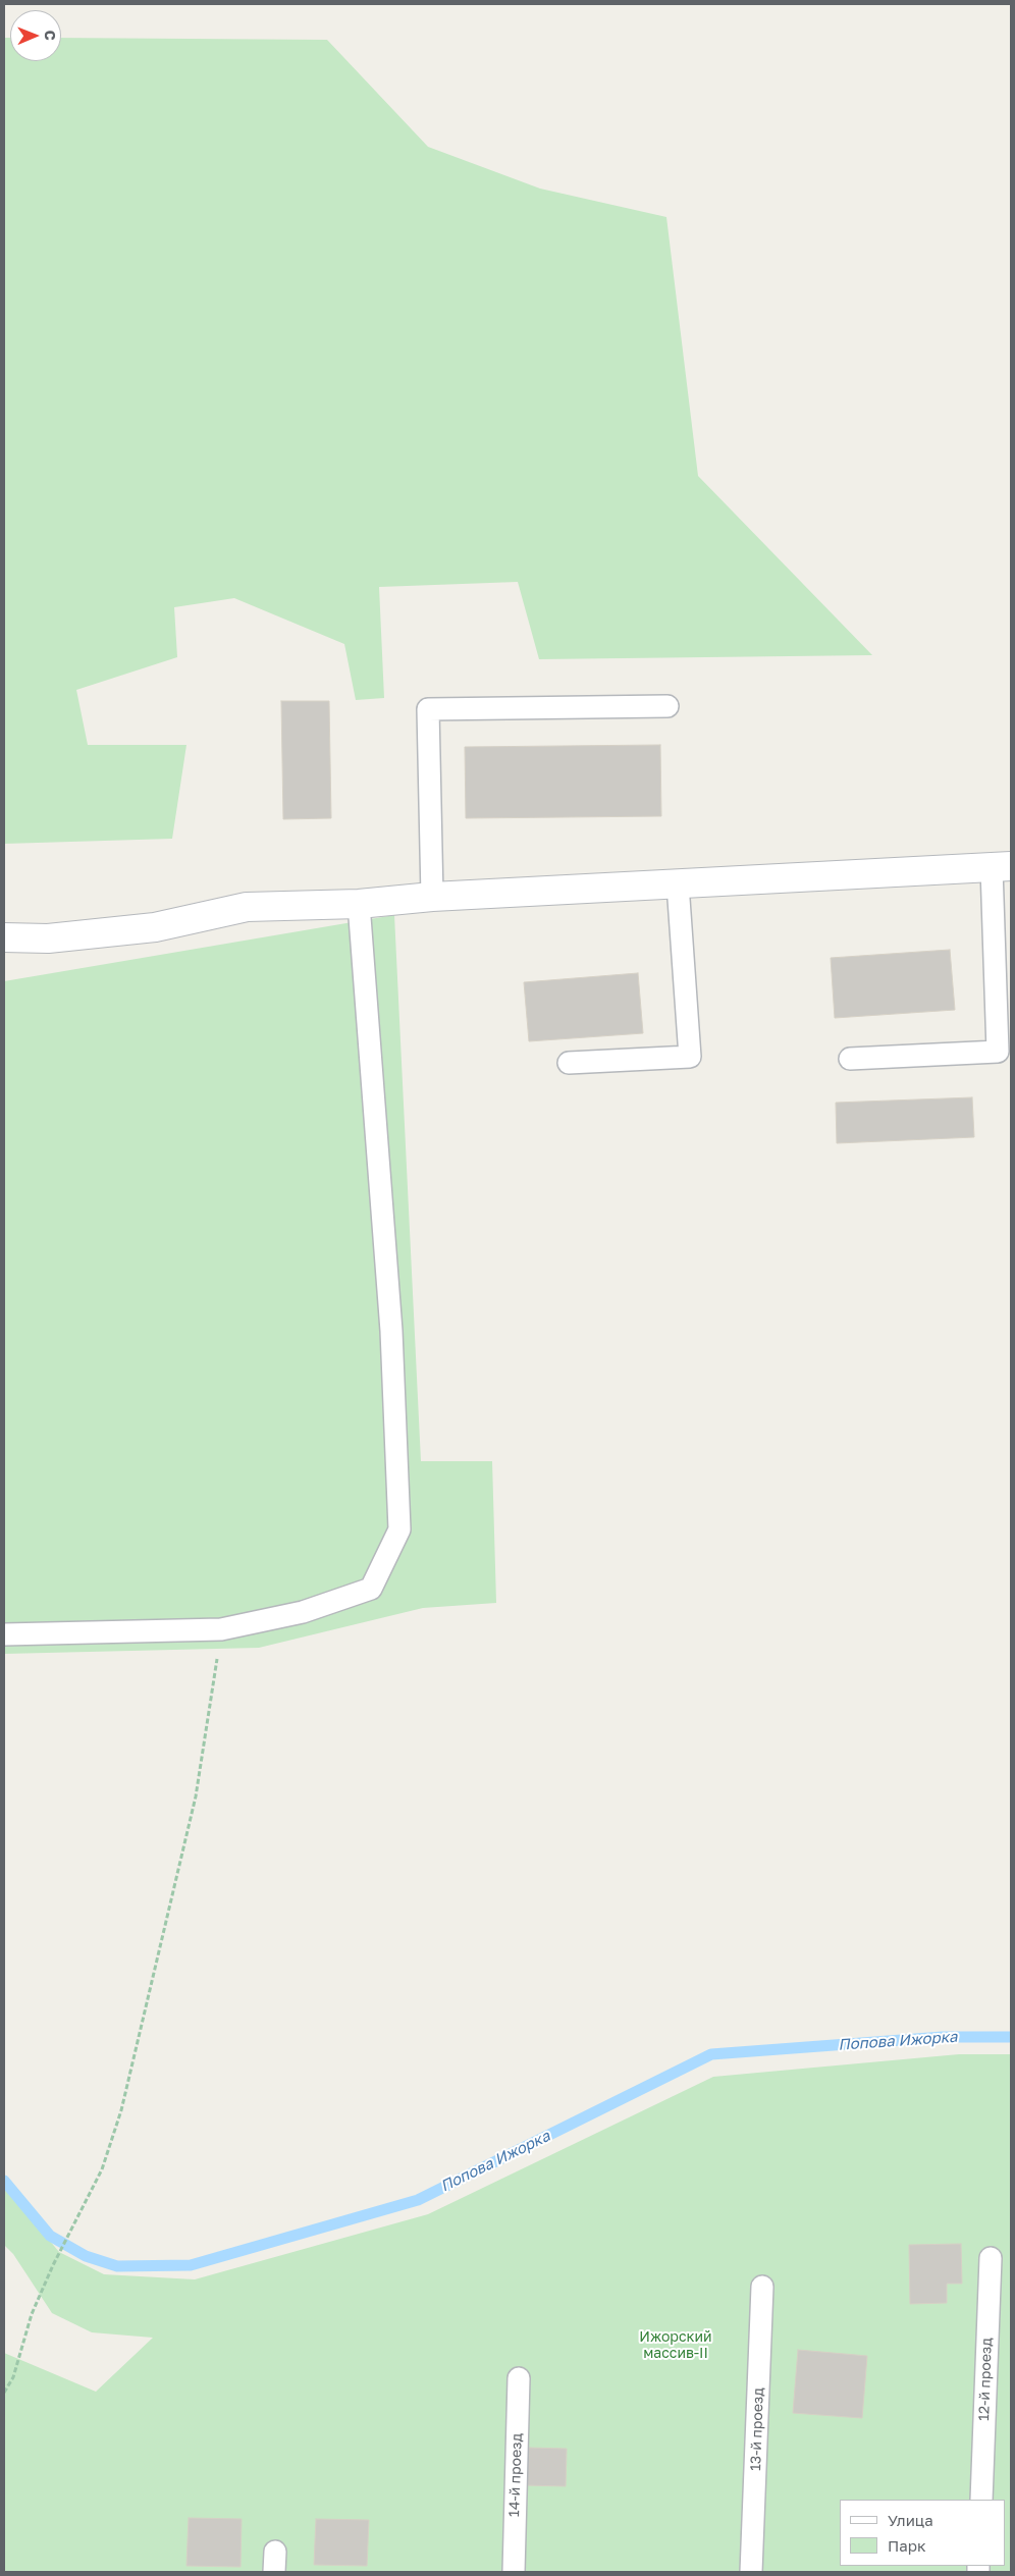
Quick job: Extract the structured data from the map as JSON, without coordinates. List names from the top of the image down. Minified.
{"streets":{"lane":["12-й проезд","13-й проезд","14-й проезд"]},"water":["Попова Ижорка"],"parks":["Ижорский массив-II"],"legend":["Улица","Парк"],"north":"right"}
